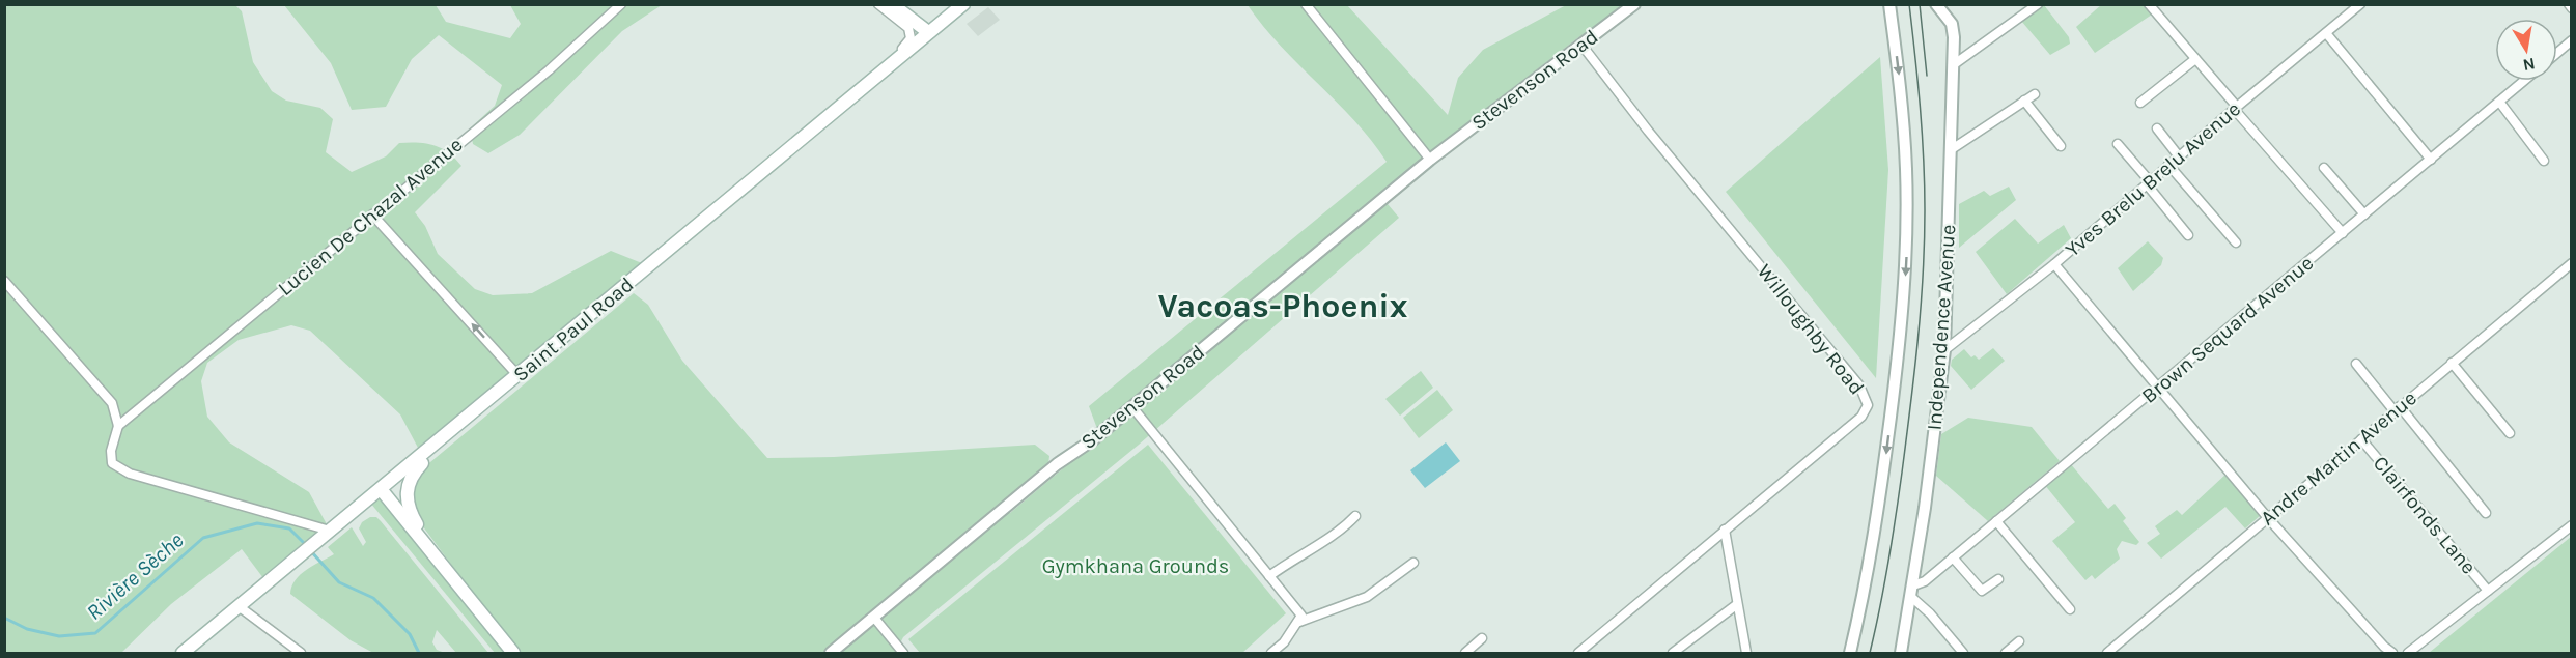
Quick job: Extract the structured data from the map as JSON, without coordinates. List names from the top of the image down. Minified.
{"streets":{"main road":["Saint Paul Road"],"street":["Stevenson Road","Yves Brelu Brelu Avenue","Lucien De Chazal Avenue","Independence Avenue","Willoughby Road","Brown Sequard Avenue","Andre Martin Avenue","Clairfonds Lane"]},"crossings":[["Stevenson Road","Willoughby Road"],["Yves Brelu Brelu Avenue","Independence Avenue"],["Independence Avenue","Brown Sequard Avenue"],["Andre Martin Avenue","Clairfonds Lane"]],"districts":["Vacoas-Phoenix"],"water":["Rivière Sèche"],"parks":["Gymkhana Grounds"],"north":"bottom"}
